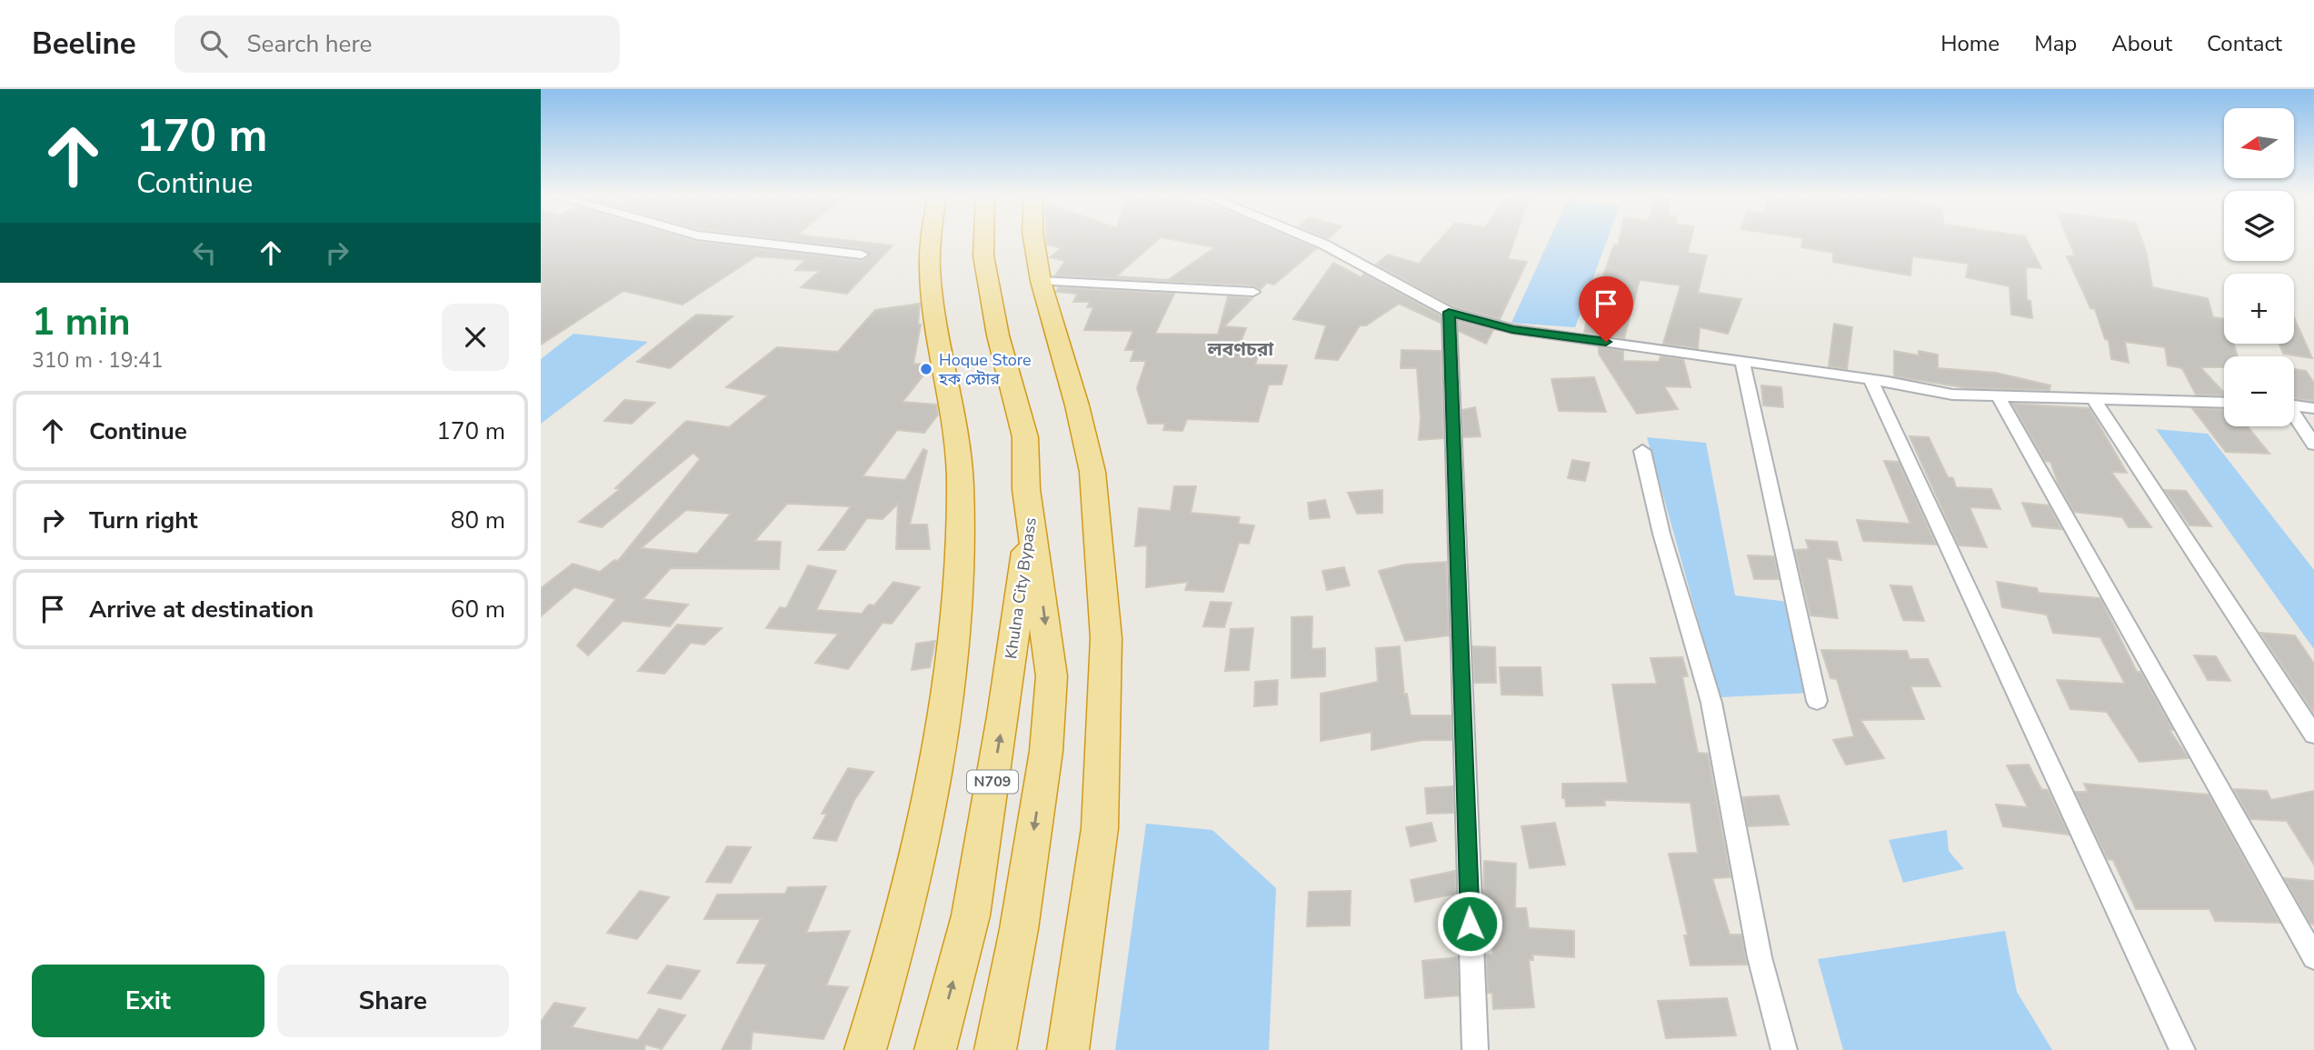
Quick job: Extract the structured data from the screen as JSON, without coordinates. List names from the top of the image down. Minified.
{"streets":{"highway":["Khulna City Bypass","N709"]},"crossings":[["Khulna City Bypass","N709"]],"districts":["লবণচরা"],"places":["Hoque Store হক স্টোর"],"north":"left","page":{"header":"Beeline","search":"Search here","nav":["Home","Map","About","Contact"],"turn":["170 m","Continue"],"map_buttons":["+","−"],"heading":["1 min","310 m · 19:41"],"list":[{"name":"Continue","value":"170 m"},{"name":"Turn right","value":"80 m"},{"name":"Arrive at destination","value":"60 m"}],"buttons":["Exit","Share"]}}
